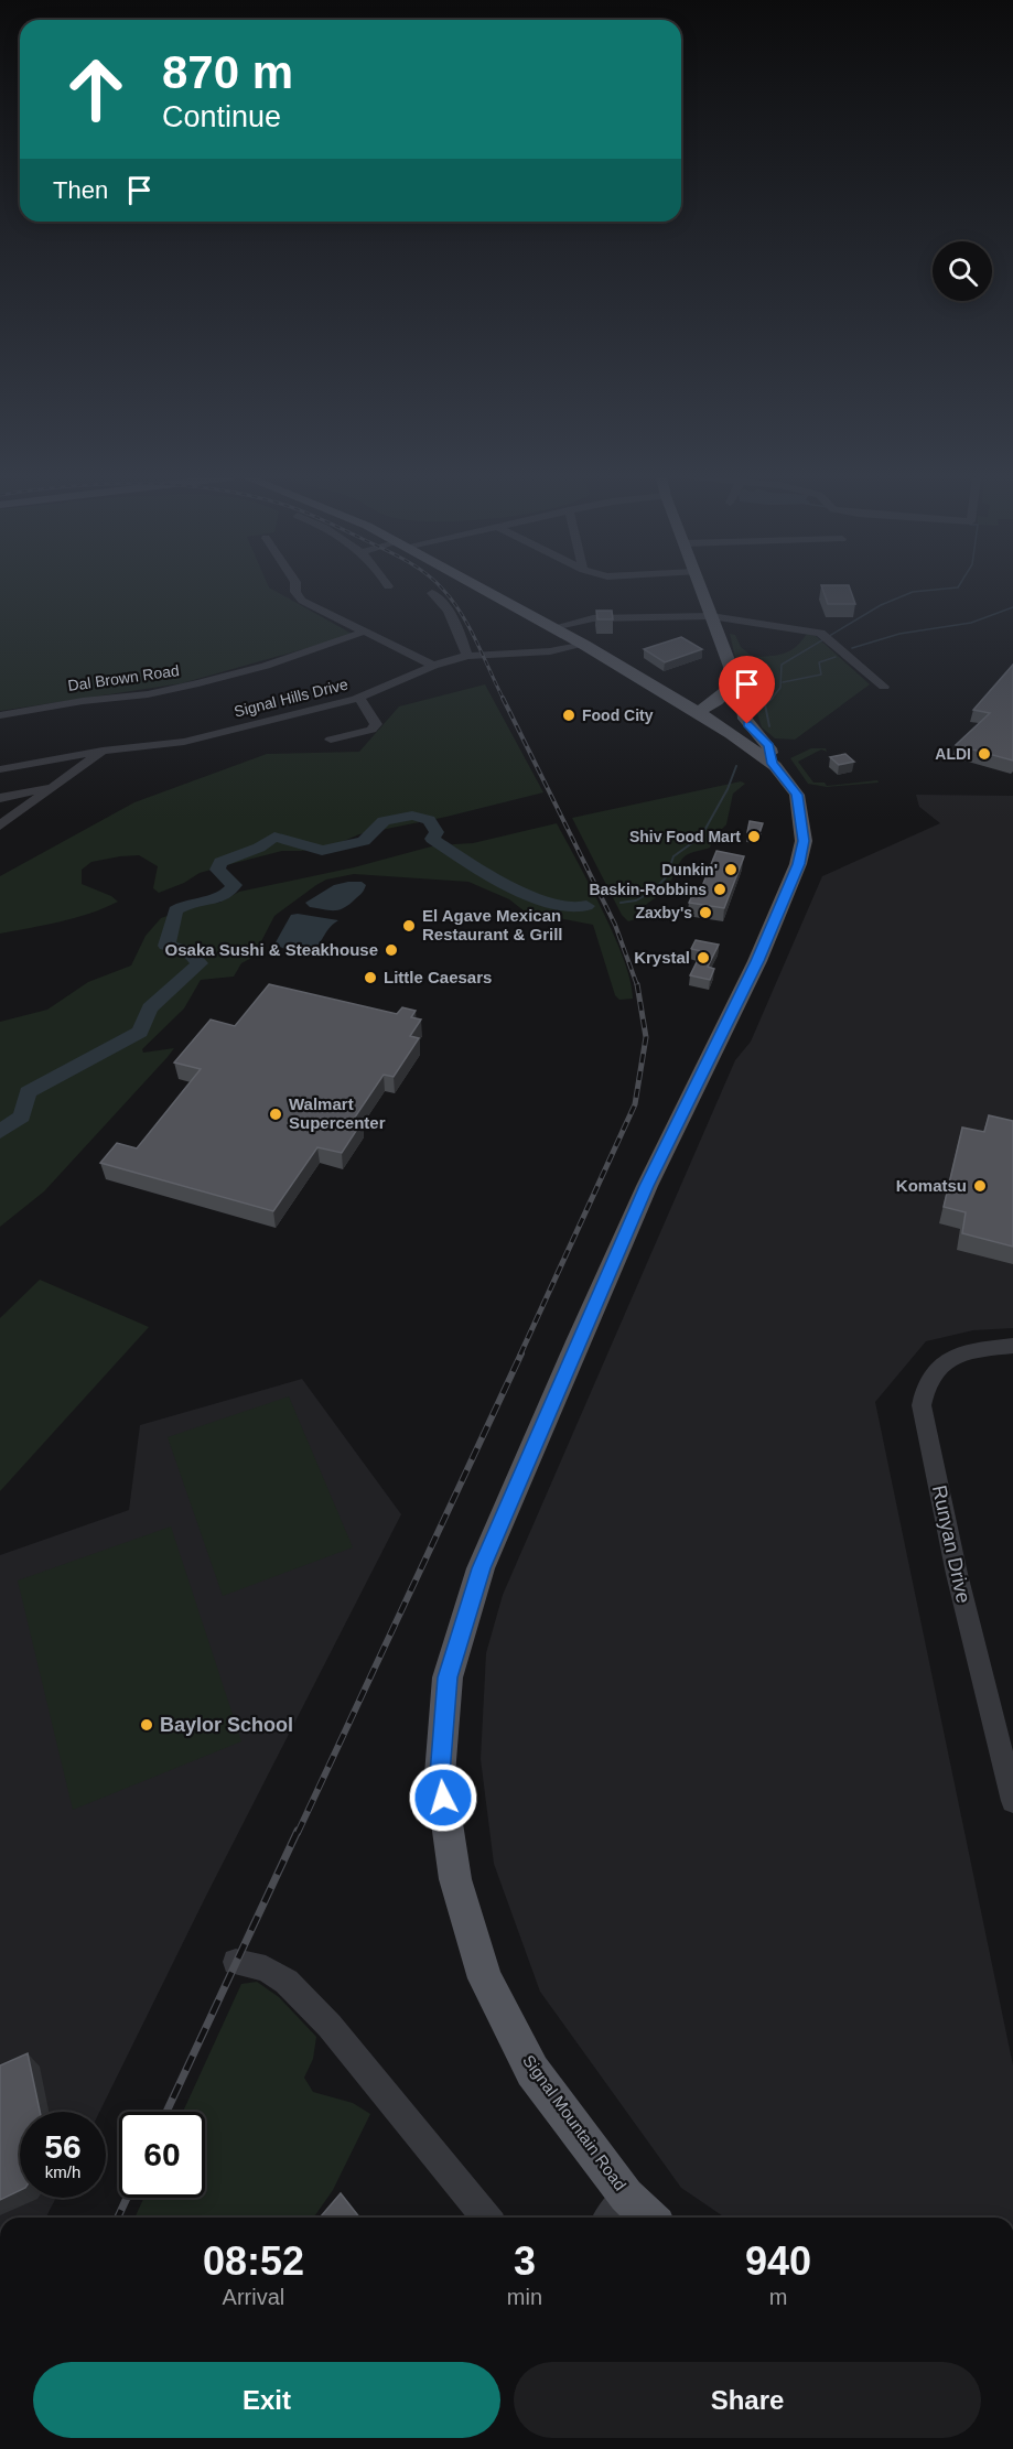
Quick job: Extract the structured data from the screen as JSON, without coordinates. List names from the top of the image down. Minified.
{"streets":{"main road":["Signal Mountain Road"],"street":["Dal Brown Road","Signal Hills Drive","Runyan Drive"]},"crossings":[["Signal Hills Drive","Signal Mountain Road"]],"places":["Food City","ALDI","Shiv Food Mart","Dunkin'","Baskin-Robbins","Zaxby's","El Agave Mexican Restaurant & Grill","Osaka Sushi & Steakhouse","Krystal","Little Caesars","Walmart Supercenter","Komatsu","Baylor School"],"page":{"turn":["870 m","Continue"],"then":"Then","speed":"56 km/h","limit":"60","eta":["08:52","Arrival","3","min","940","m"],"buttons":["Exit","Share"]}}
